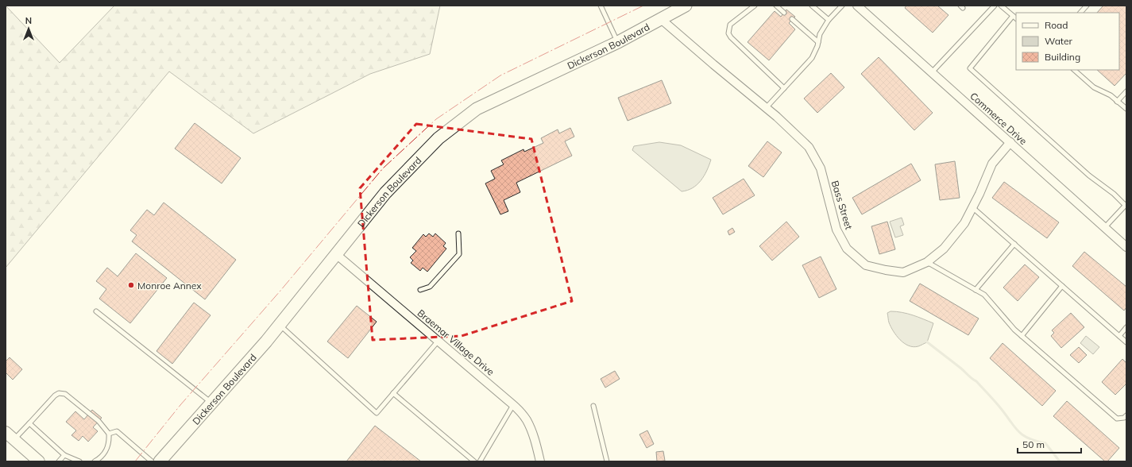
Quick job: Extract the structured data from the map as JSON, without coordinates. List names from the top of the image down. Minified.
{"streets":{"main road":["Dickerson Boulevard"],"street":["Commerce Drive","Bass Street","Braemar Village Drive"]},"crossings":[["Dickerson Boulevard","Bass Street"],["Dickerson Boulevard","Braemar Village Drive"],["Commerce Drive","Bass Street"]],"places":["Monroe Annex"],"legend":["Road","Water","Building"],"scale_bar":"50 m","north":"top"}
